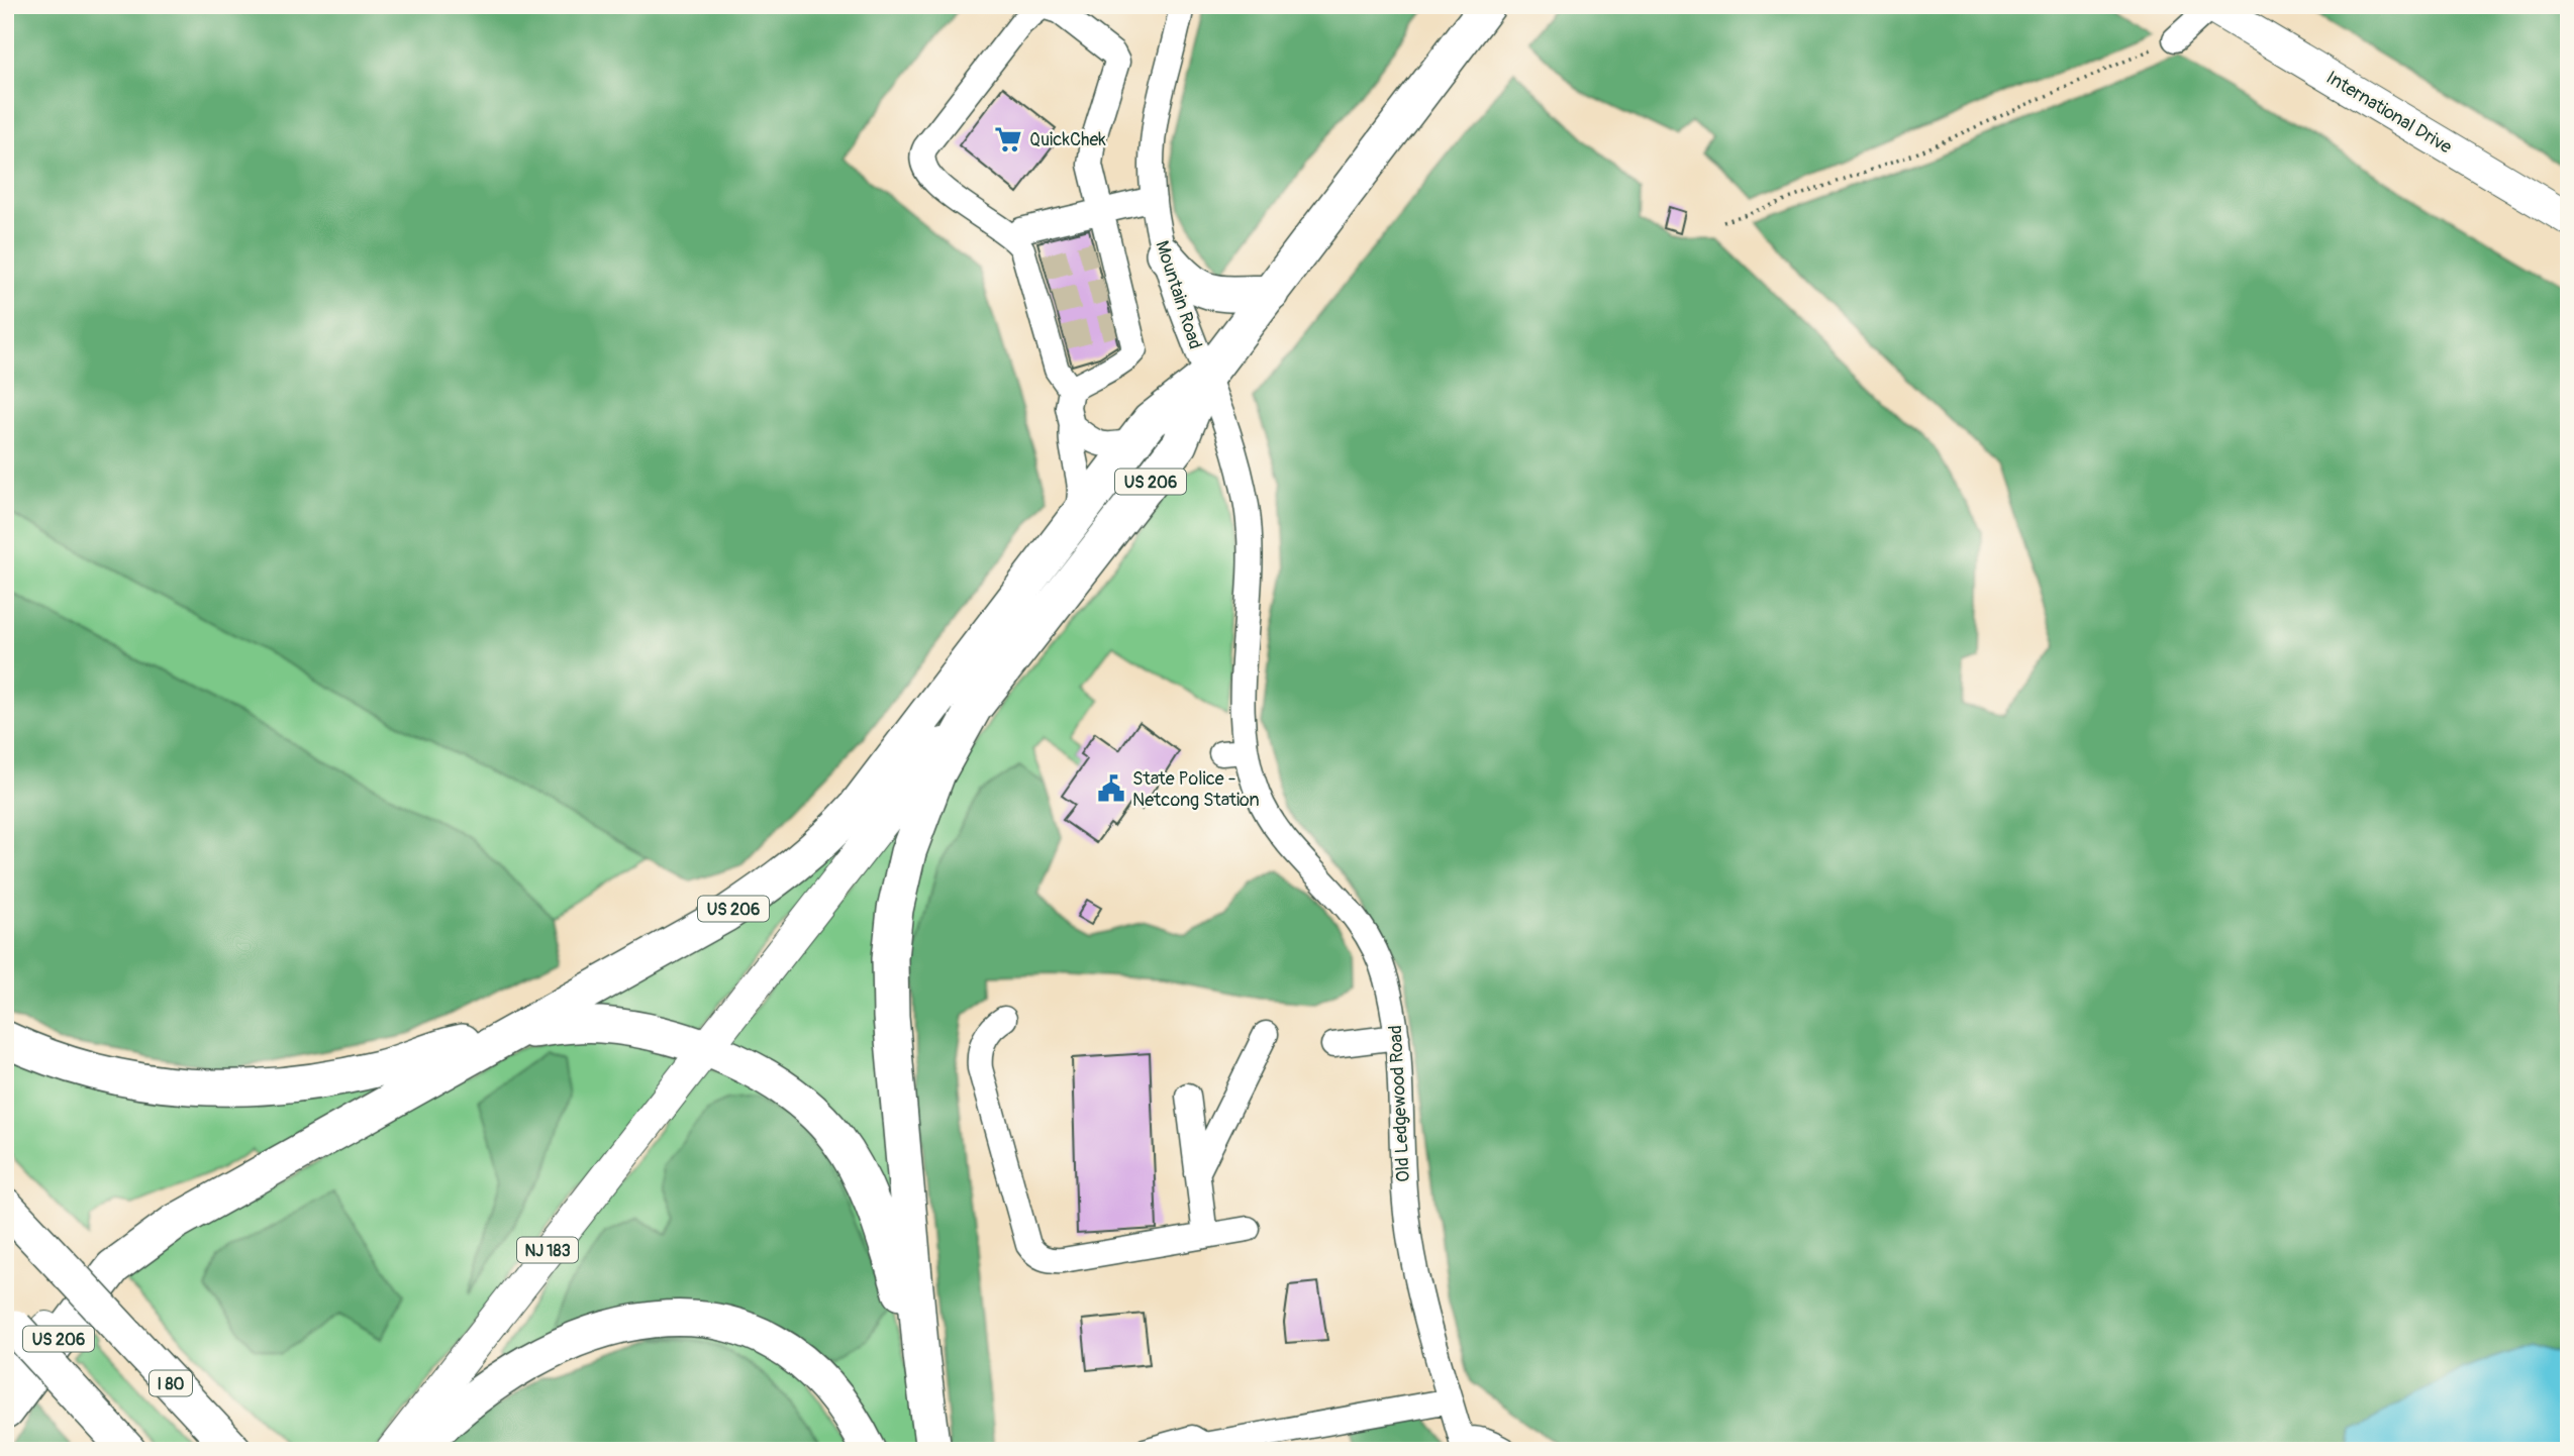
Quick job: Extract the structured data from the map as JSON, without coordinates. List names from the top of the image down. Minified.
{"streets":{"highway":["US 206","I 80"],"main road":["International Drive","NJ 183"],"street":["Mountain Road","Old Ledgewood Road"]},"crossings":[["Mountain Road","US 206"],["Mountain Road","Old Ledgewood Road"],["US 206","Old Ledgewood Road"],["US 206","NJ 183"]],"places":{"supermarket":["QuickChek"],"public building":["State Police - Netcong Station"]}}
